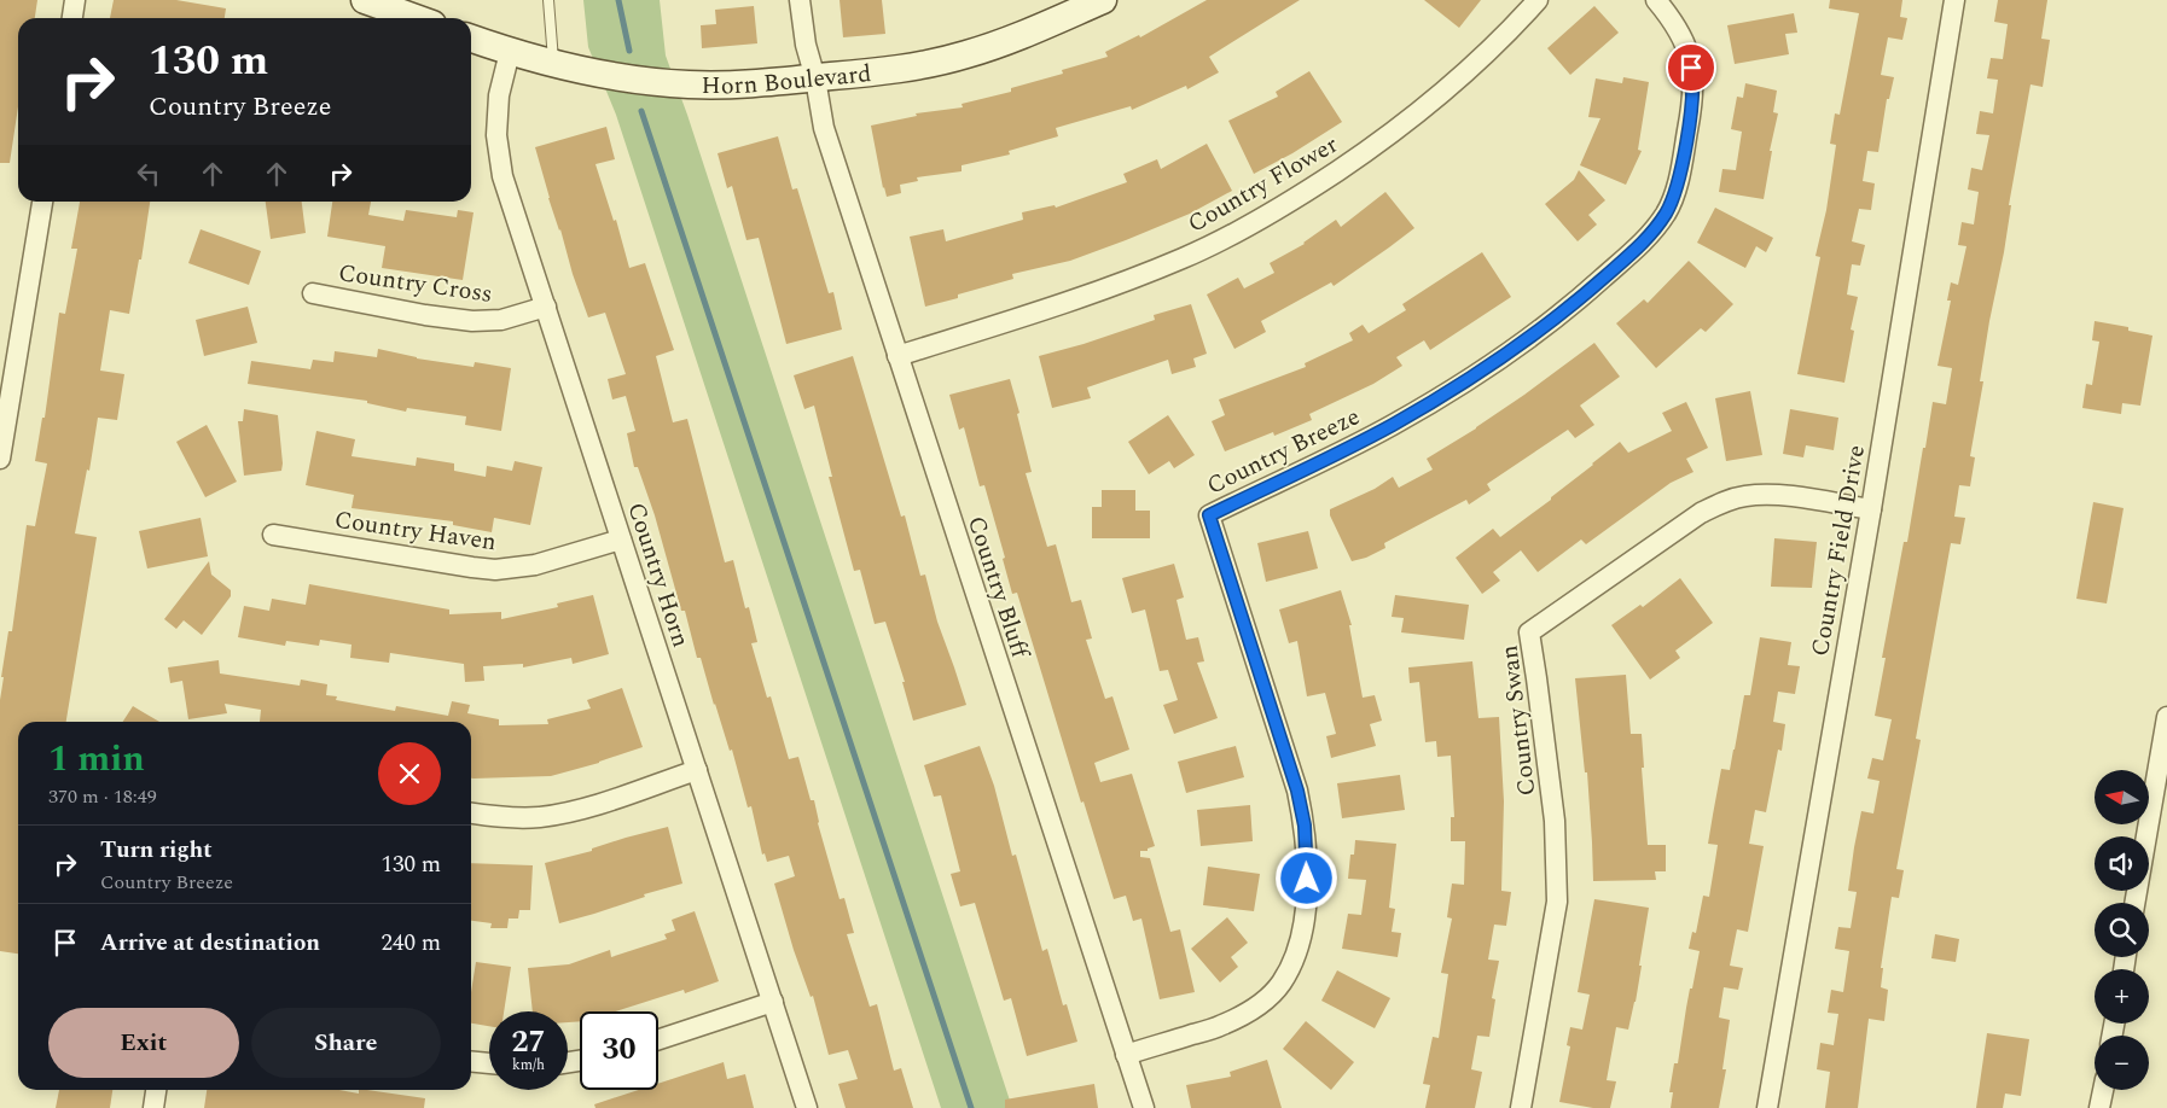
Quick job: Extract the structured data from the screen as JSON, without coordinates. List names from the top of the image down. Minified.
{"streets":{"street":["Horn Boulevard","Country Flower","Country Cross","Country Breeze","Country Haven","Country Field Drive","Country Horn","Country Bluff","Country Swan"]},"crossings":[["Horn Boulevard","Country Horn"],["Horn Boulevard","Country Bluff"],["Country Flower","Country Bluff"],["Country Cross","Country Horn"],["Country Breeze","Country Bluff"],["Country Haven","Country Horn"],["Country Field Drive","Country Swan"]],"north":"left","page":{"turn":["130 m","Country Breeze"],"heading":["1 min","370 m · 18:49"],"map_buttons":["+","−"],"list":[{"name":"Turn right","note":"Country Breeze","value":"130 m"},{"name":"Arrive at destination","value":"240 m"}],"buttons":["Exit","Share"],"speed":"27 km/h","limit":"30"}}
